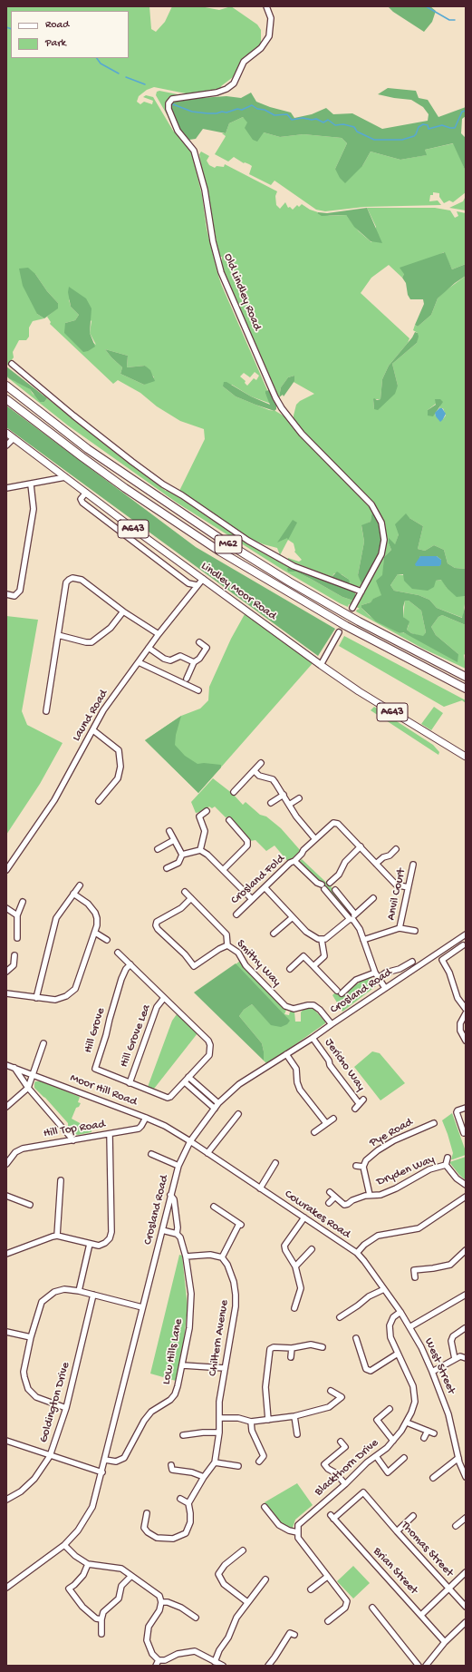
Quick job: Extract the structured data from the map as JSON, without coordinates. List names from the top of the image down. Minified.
{"streets":{"highway":["M62"],"main road":["A643","Lindley Moor Road"],"street":["Old Lindley Road","Laund Road","Crosland Fold","Anvil Court","Smithy Way","Crosland Road","Hill Grove","Hill Grove Lea","Jericho Way","Moor Hill Road","Hill Top Road","Pye Road","Dryden Way","Cowrakes Road","Chiltern Avenue","Low Hills Lane","West Street","Goldington Drive","Blackthorn Drive","Thomas Street","Brian Street"]},"crossings":[["Lindley Moor Road","Laund Road"],["Crosland Fold","Anvil Court"],["Smithy Way","Crosland Road"],["Crosland Road","Jericho Way"],["Crosland Road","Moor Hill Road"],["Crosland Road","Cowrakes Road"],["Crosland Road","Low Hills Lane"],["Hill Grove","Hill Grove Lea"],["Moor Hill Road","Hill Top Road"],["Moor Hill Road","Cowrakes Road"],["Cowrakes Road","West Street"],["Cowrakes Road","Blackthorn Drive"],["Thomas Street","Brian Street"]],"legend":["Road","Park"]}
